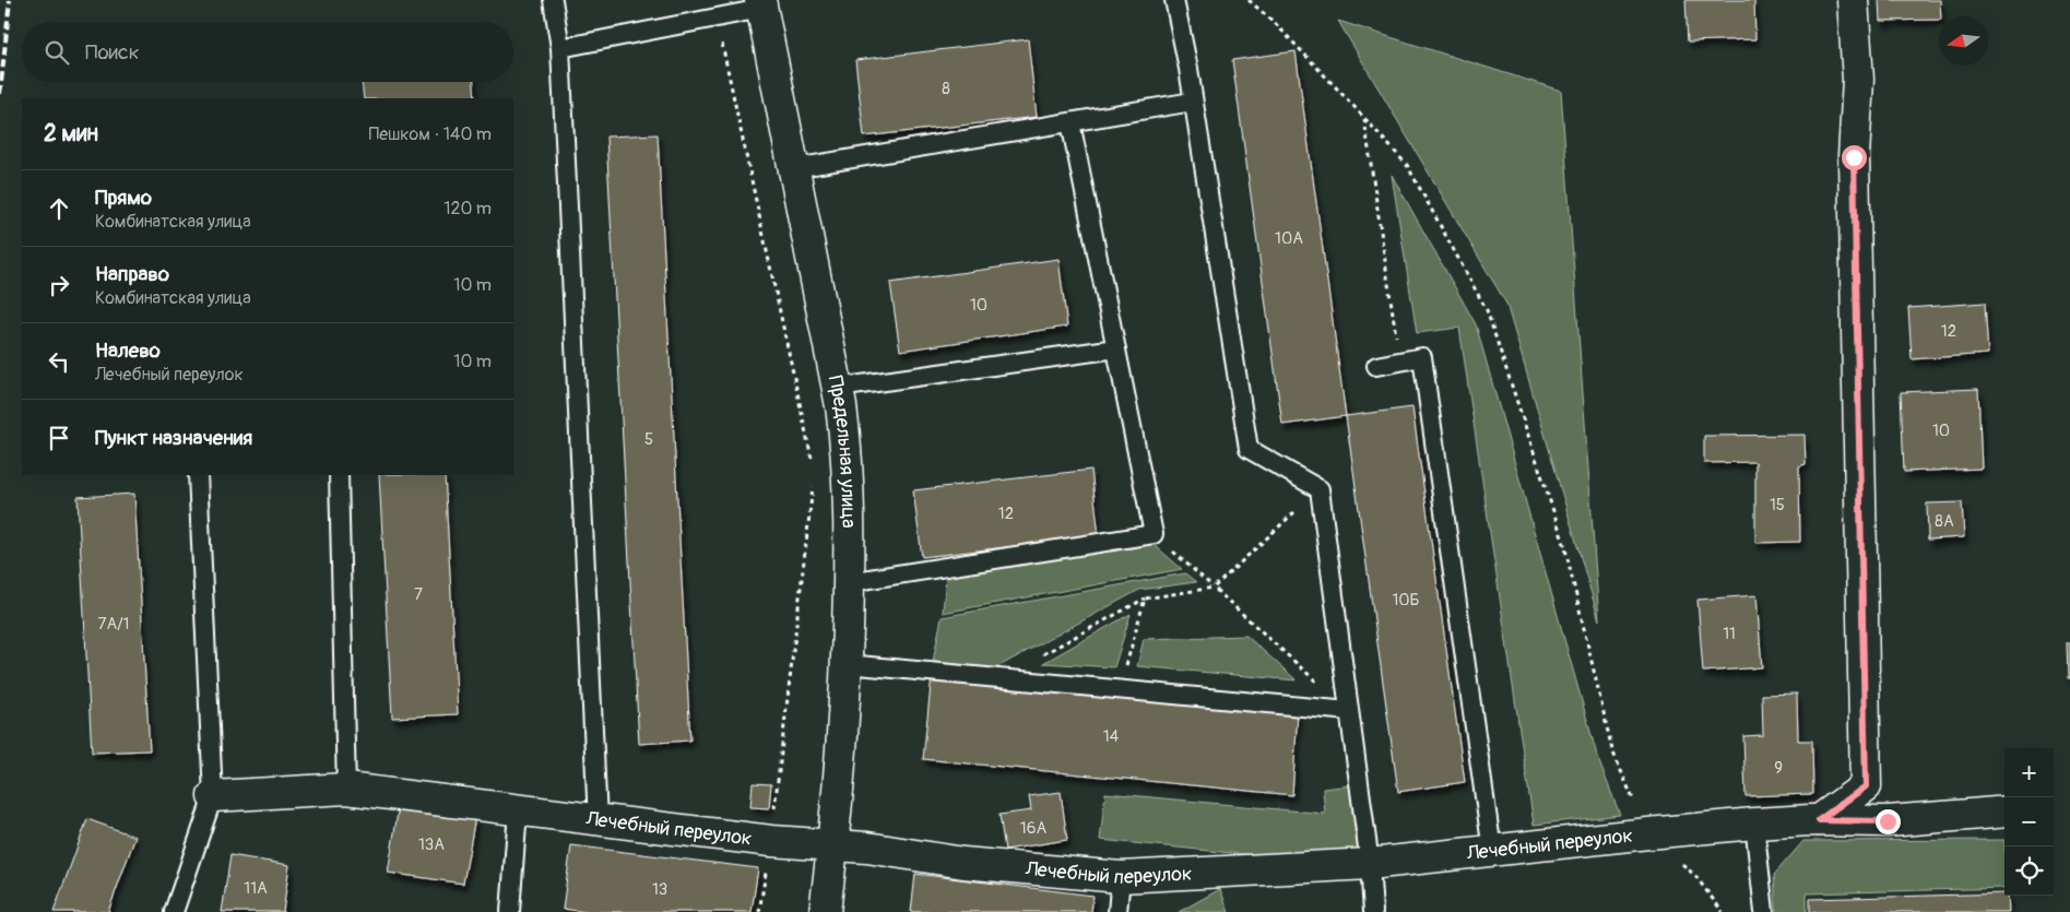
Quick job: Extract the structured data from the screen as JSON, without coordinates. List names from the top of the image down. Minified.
{"streets":{"street":["Предельная улица","Лечебный переулок"]},"crossings":[["Предельная улица","Лечебный переулок"]],"house_numbers":["8","10А","10","12","10","5","15","12","8А","7","10Б","7А/1","11","14","9","16А","13А","11А","13"],"north":"left","page":{"search":"Поиск","heading":["2 мин","Пешком · 140 m"],"list":[["Прямо","Комбинатская улица","120 m"],["Направо","Комбинатская улица","10 m"],["Налево","Лечебный переулок","10 m"],"Пункт назначения"],"map_buttons":["+","−"]}}
